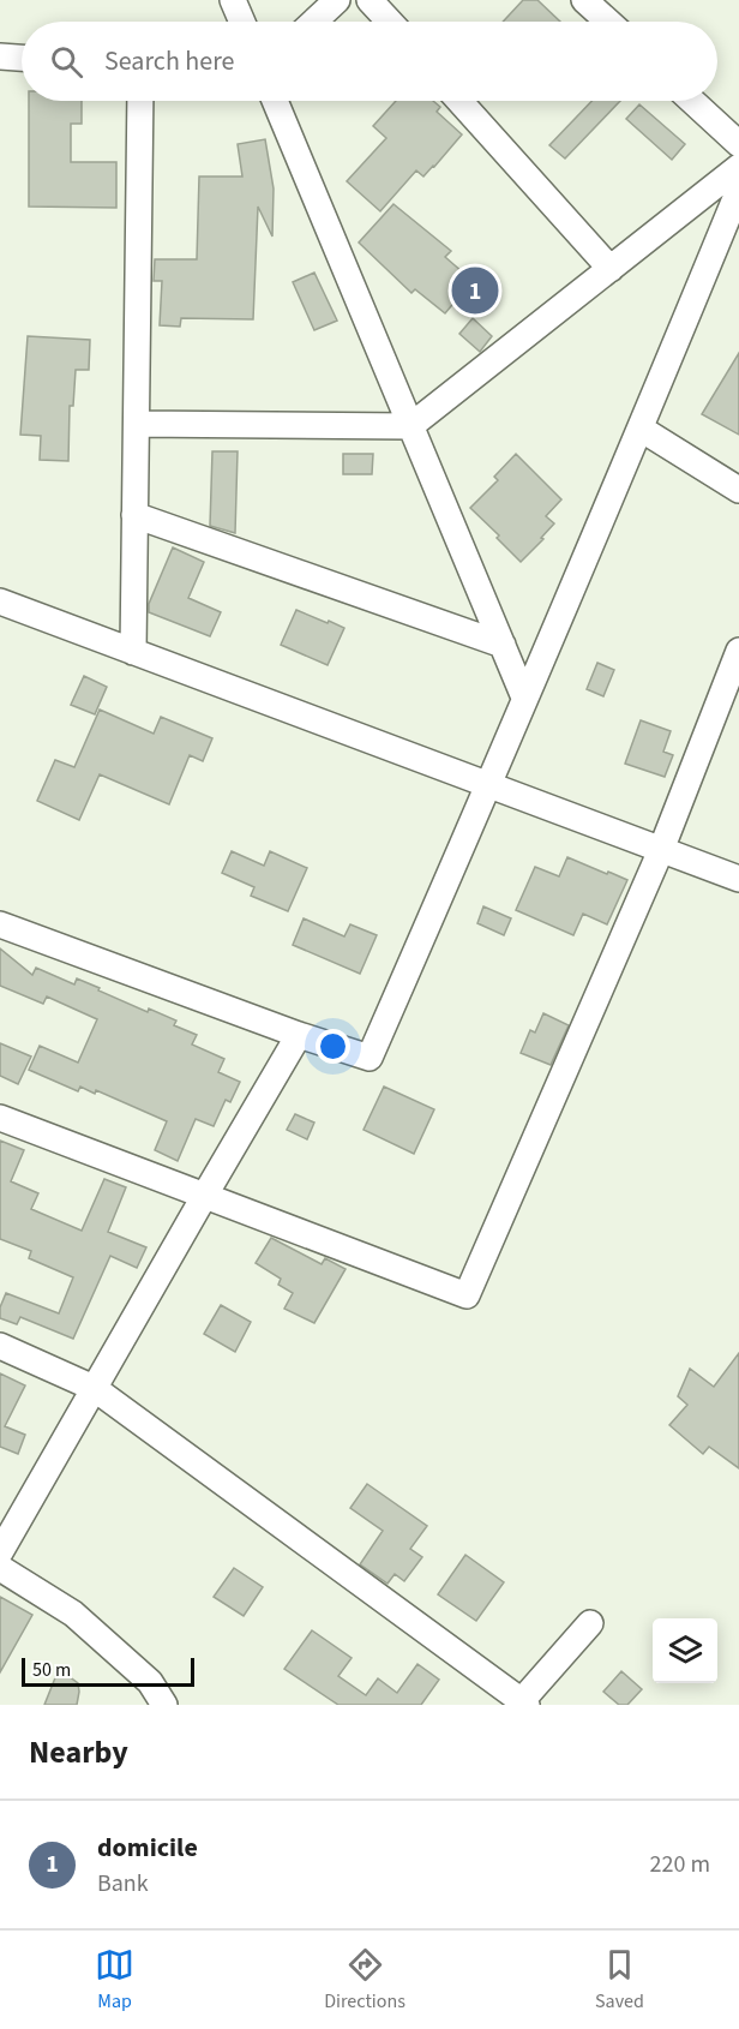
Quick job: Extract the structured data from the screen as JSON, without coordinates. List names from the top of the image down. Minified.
{"scale_bar":"50 m","page":{"search":"Search here","pins":"1","scale":"50 m","heading":"Nearby","list":[{"mark":"1","name":"domicile","note":"Bank","value":"220 m"}],"nav":["Map","Directions","Saved"]}}
